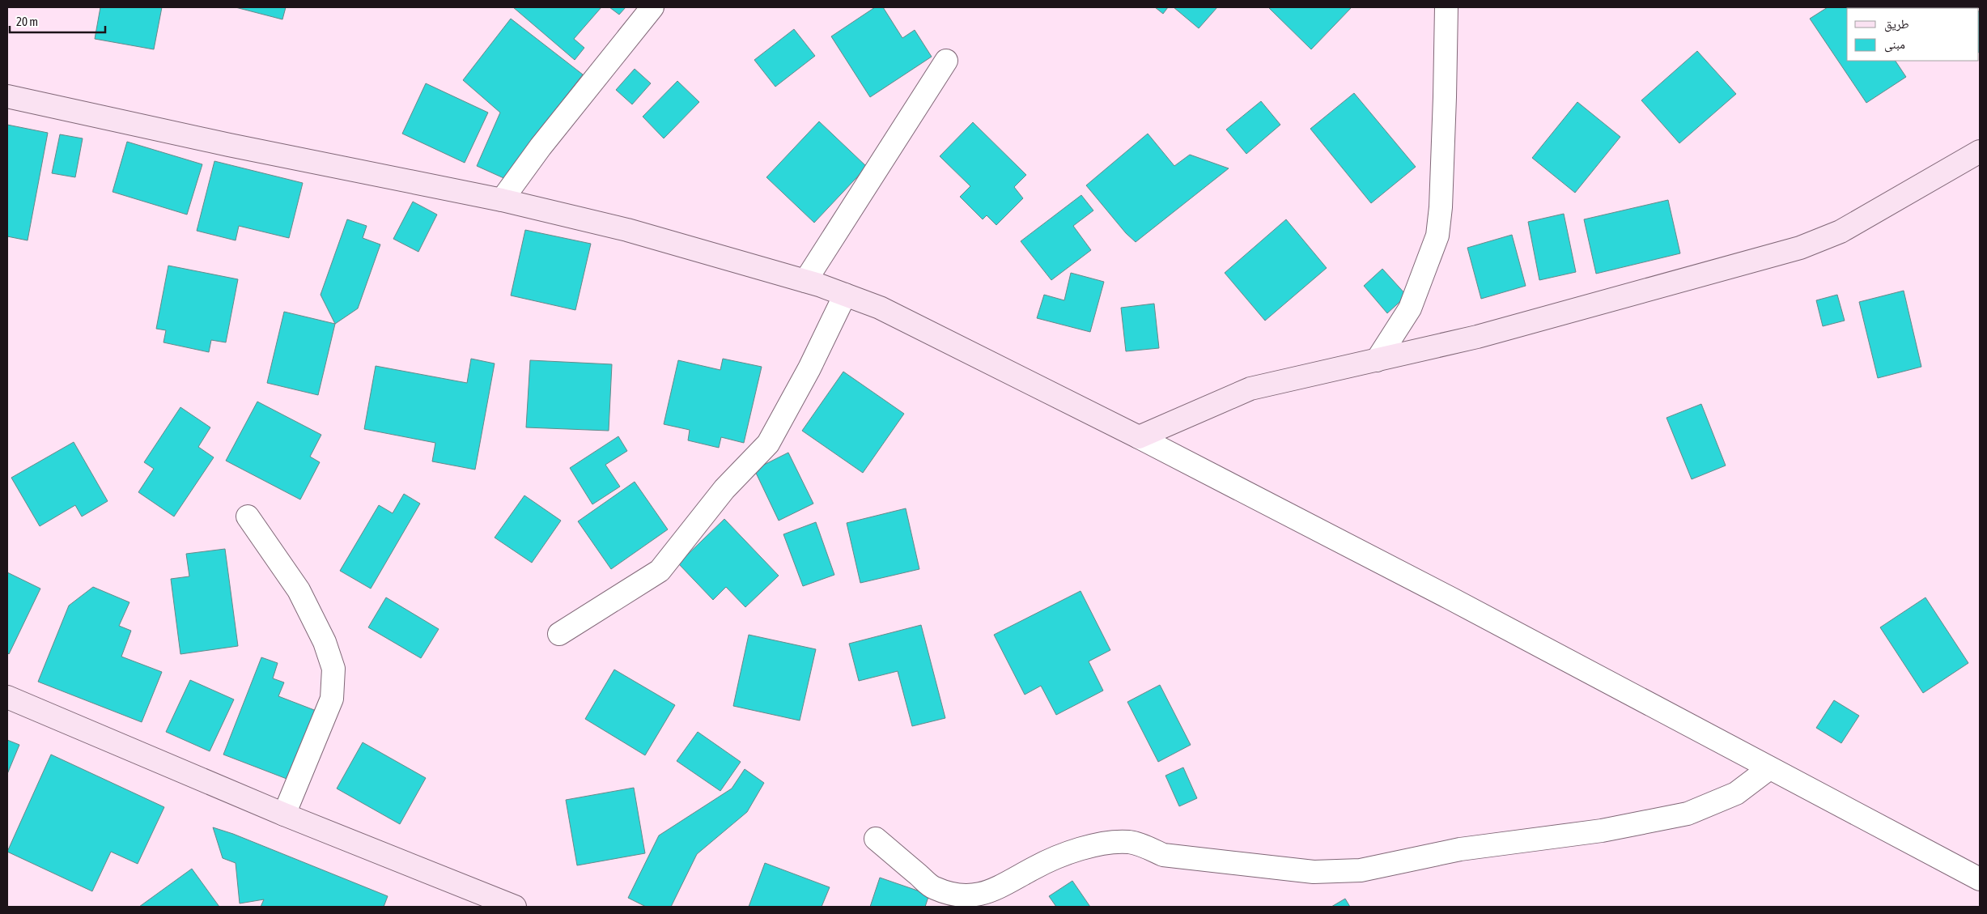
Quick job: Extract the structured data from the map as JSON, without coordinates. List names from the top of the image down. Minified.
{"legend":["طريق","مبنى"],"scale_bar":"20 m"}
